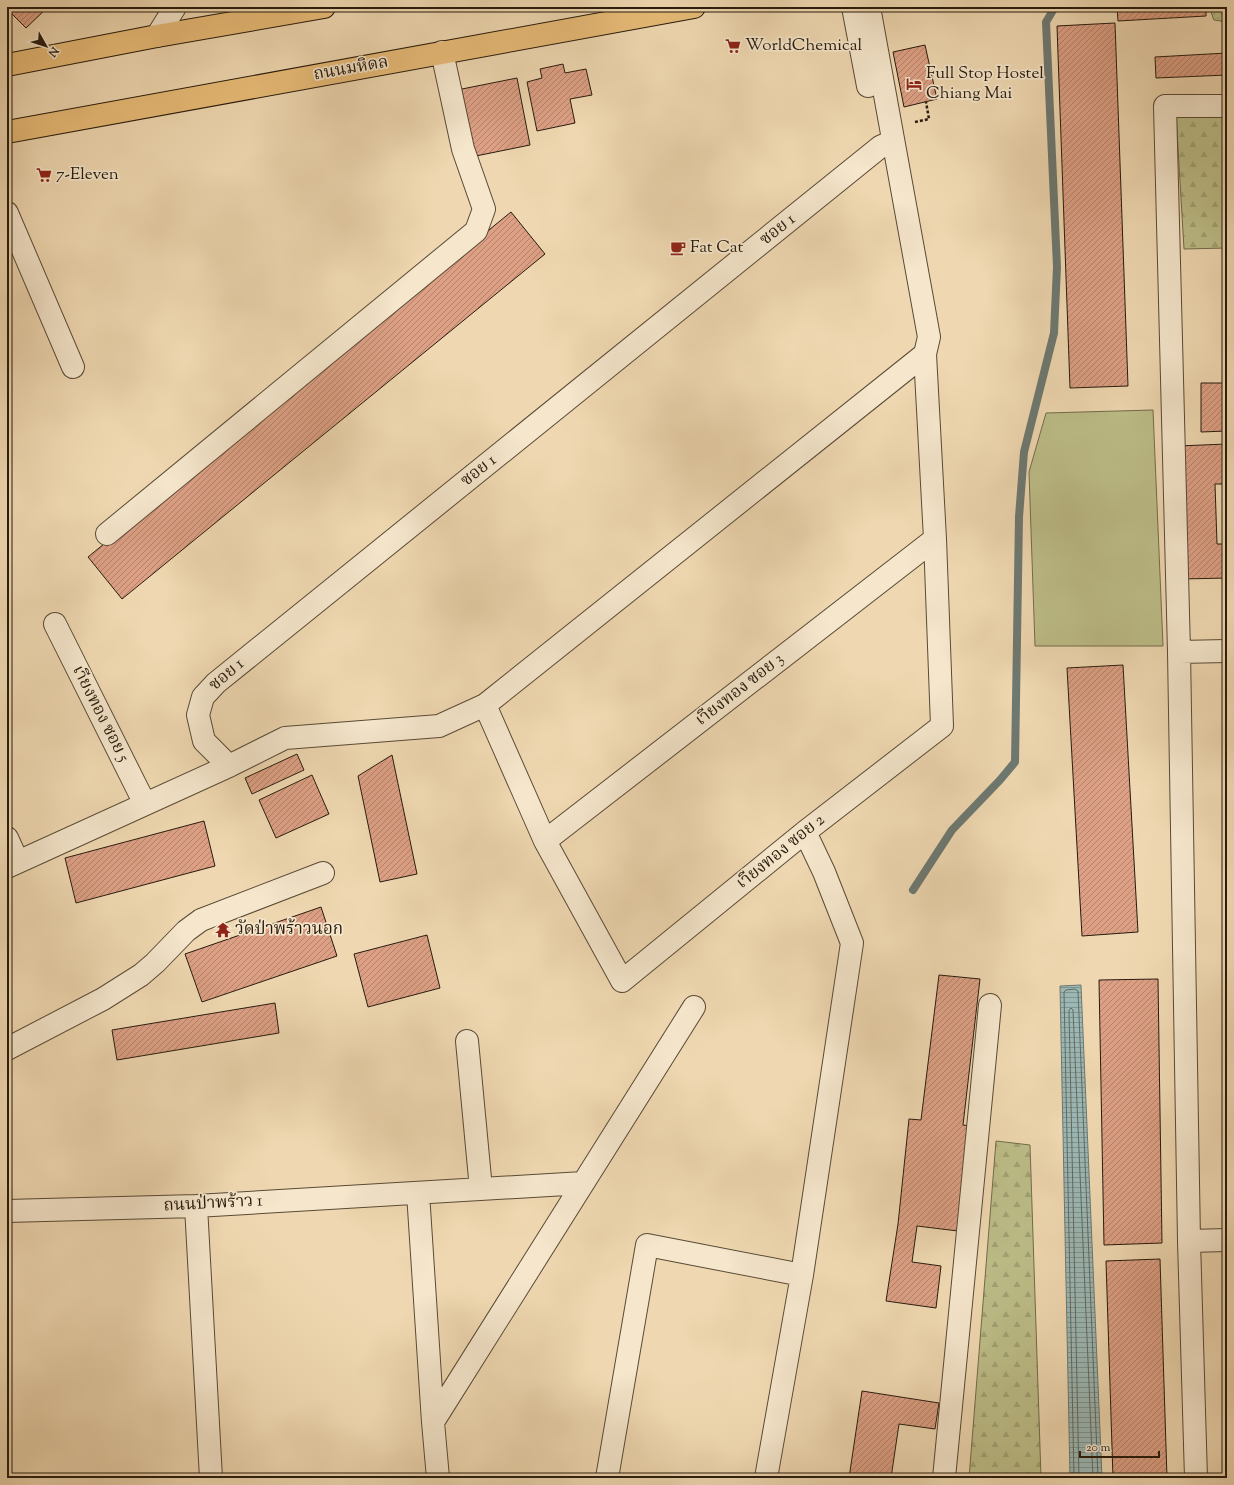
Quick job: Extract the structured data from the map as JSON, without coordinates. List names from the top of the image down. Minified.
{"streets":{"main road":["ถนนมหิดล"],"street":["ซอย 1","เาียงทอง ซอย 3","เาียงทอง ซอย 5","เาียงทอง ซอย 2","ถนนป่าพร้าว 1"]},"crossings":[["เาียงทอง ซอย 3","เาียงทอง ซอย 2"]],"places":{"supermarket":["WorldChemical","7-Eleven"],"hotel":["Full Stop Hostel Chiang Mai"],"cafe":["Fat Cat"],"temple":["วัดป่าพร้าวนอก"]},"scale_bar":"20 m","north":"bottom right"}
